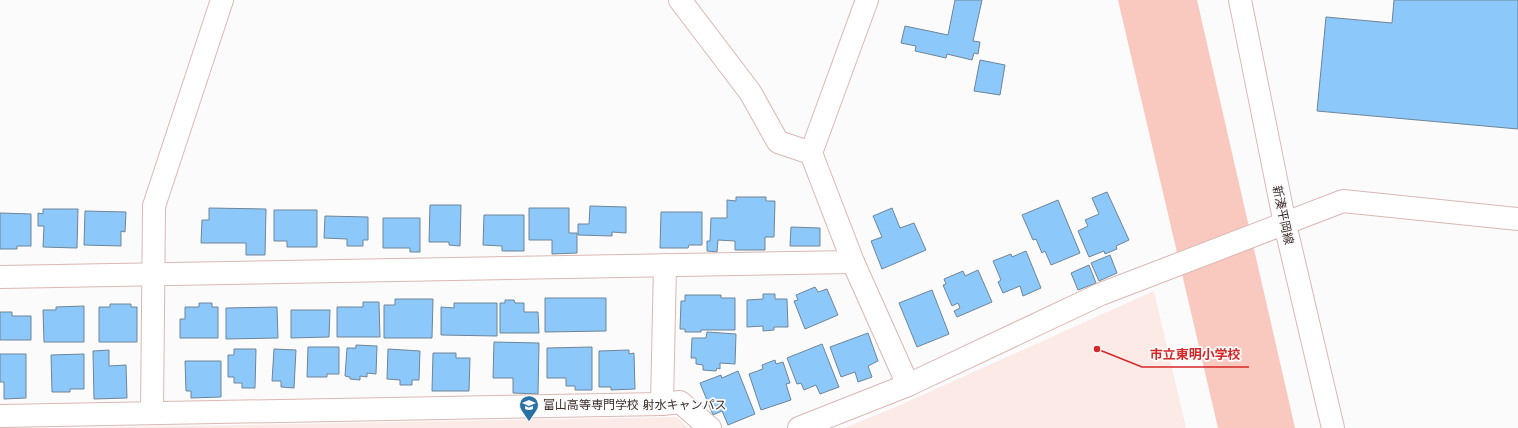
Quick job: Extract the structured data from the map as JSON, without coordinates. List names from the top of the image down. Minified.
{"streets":{"street":["新湊平岡線"]},"places":{"other":["市立東明小学校"],"school or university":["富山高等専門学校 射水キャンパス"]}}
